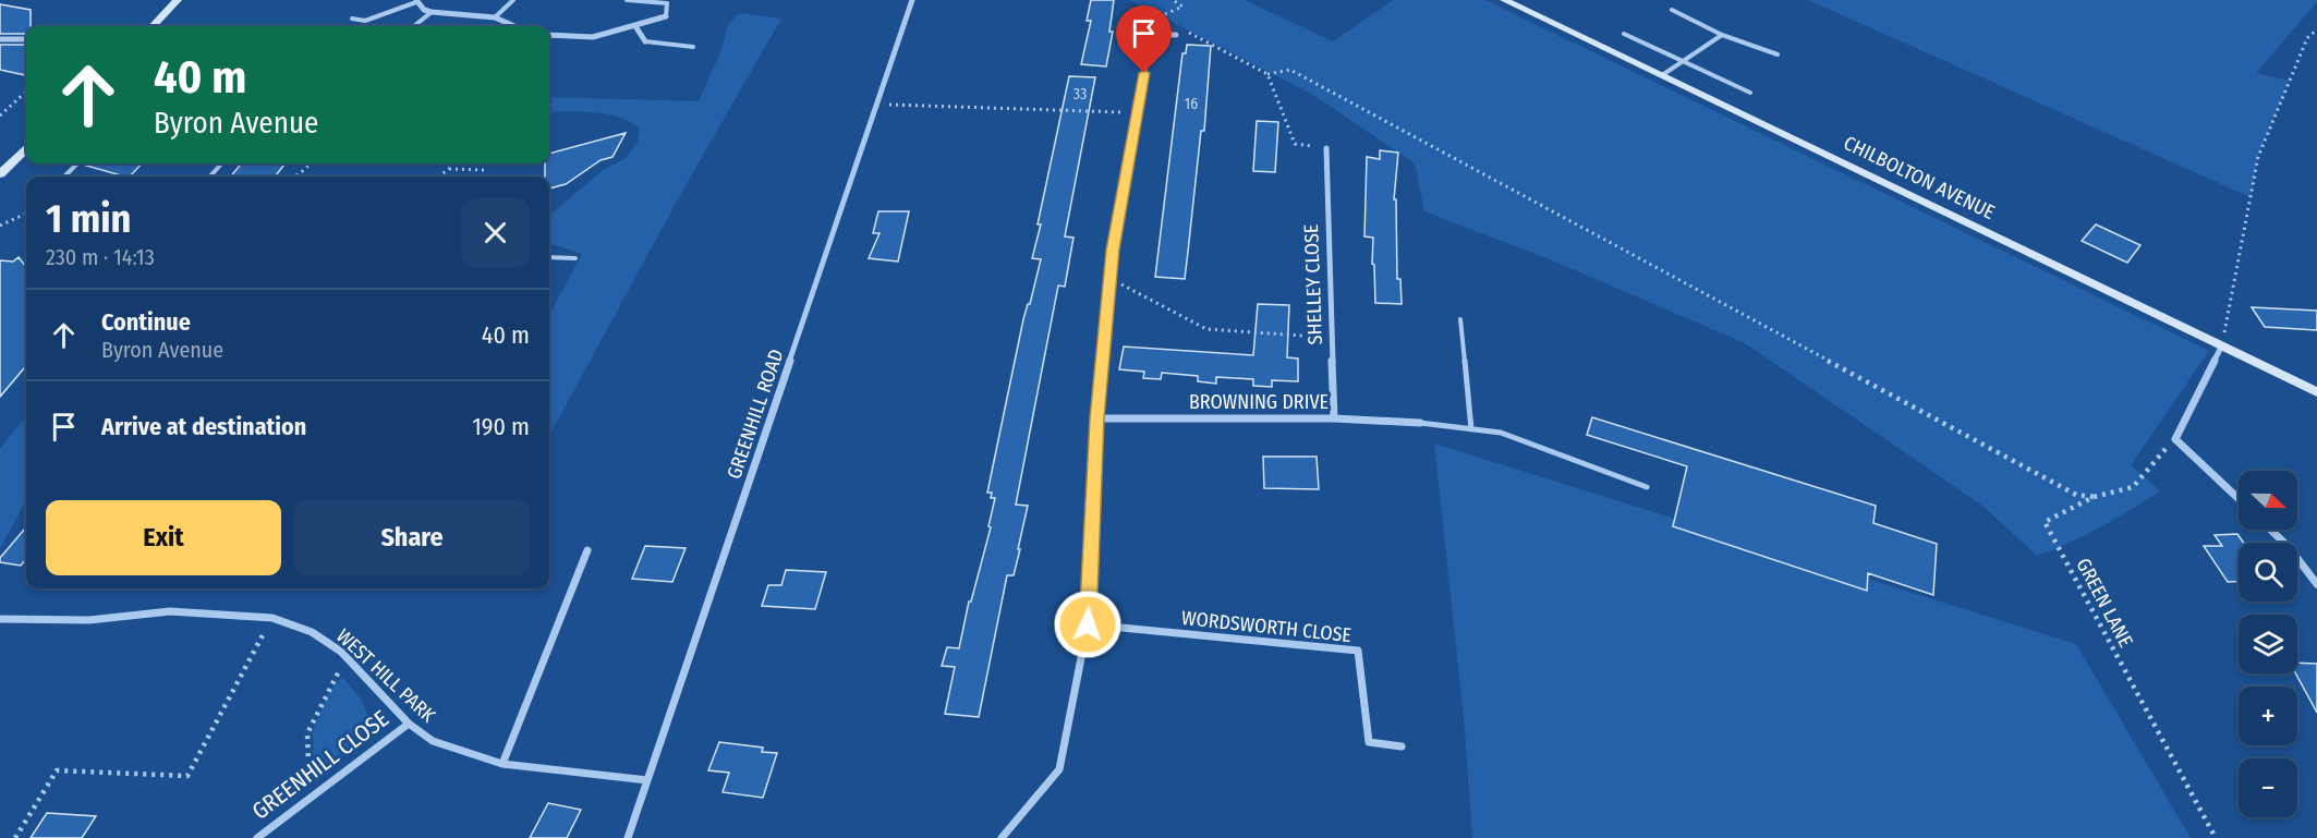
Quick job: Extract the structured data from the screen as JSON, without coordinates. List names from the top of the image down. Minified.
{"streets":{"main road":["CHILBOLTON AVENUE"],"street":["SHELLEY CLOSE","BROWNING DRIVE","GREENHILL ROAD","WORDSWORTH CLOSE","WEST HILL PARK","GREENHILL CLOSE"],"path":["GREEN LANE"]},"crossings":[["SHELLEY CLOSE","BROWNING DRIVE"],["GREENHILL ROAD","WEST HILL PARK"],["WEST HILL PARK","GREENHILL CLOSE"]],"house_numbers":["33","16"],"north":"right","page":{"turn":["40 m","Byron Avenue"],"heading":["1 min","230 m · 14:13"],"list":[{"name":"Continue","note":"Byron Avenue","value":"40 m"},{"name":"Arrive at destination","value":"190 m"}],"map_buttons":["+","−"],"buttons":["Exit","Share"]}}
